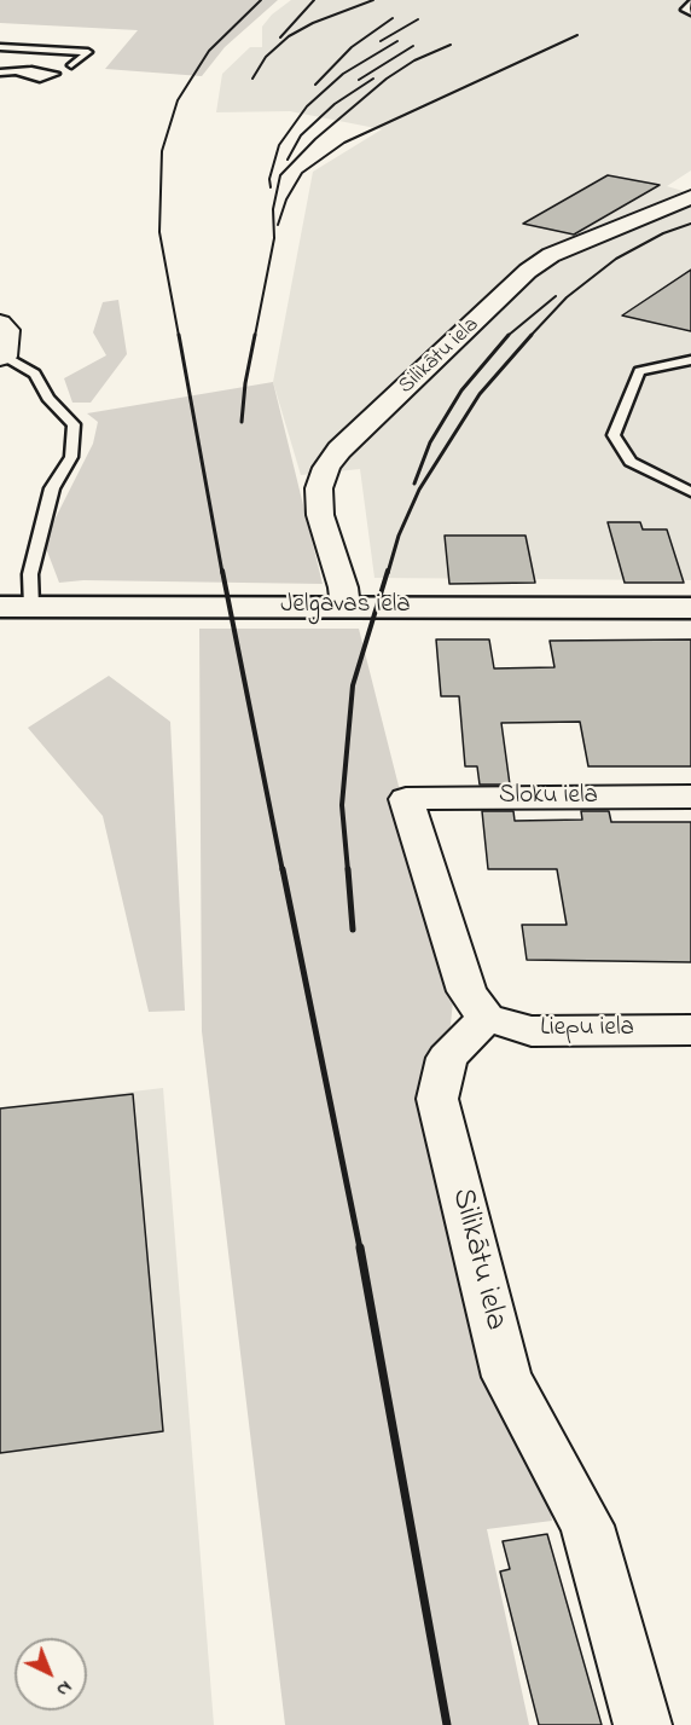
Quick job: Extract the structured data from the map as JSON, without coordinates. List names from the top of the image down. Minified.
{"streets":{"street":["Silikātu iela","Jelgavas iela","Sloku iela","Liepu iela"]},"crossings":[["Silikātu iela","Jelgavas iela"],["Silikātu iela","Sloku iela"],["Silikātu iela","Liepu iela"],["Sloku iela","Liepu iela"]],"north":"bottom right"}
